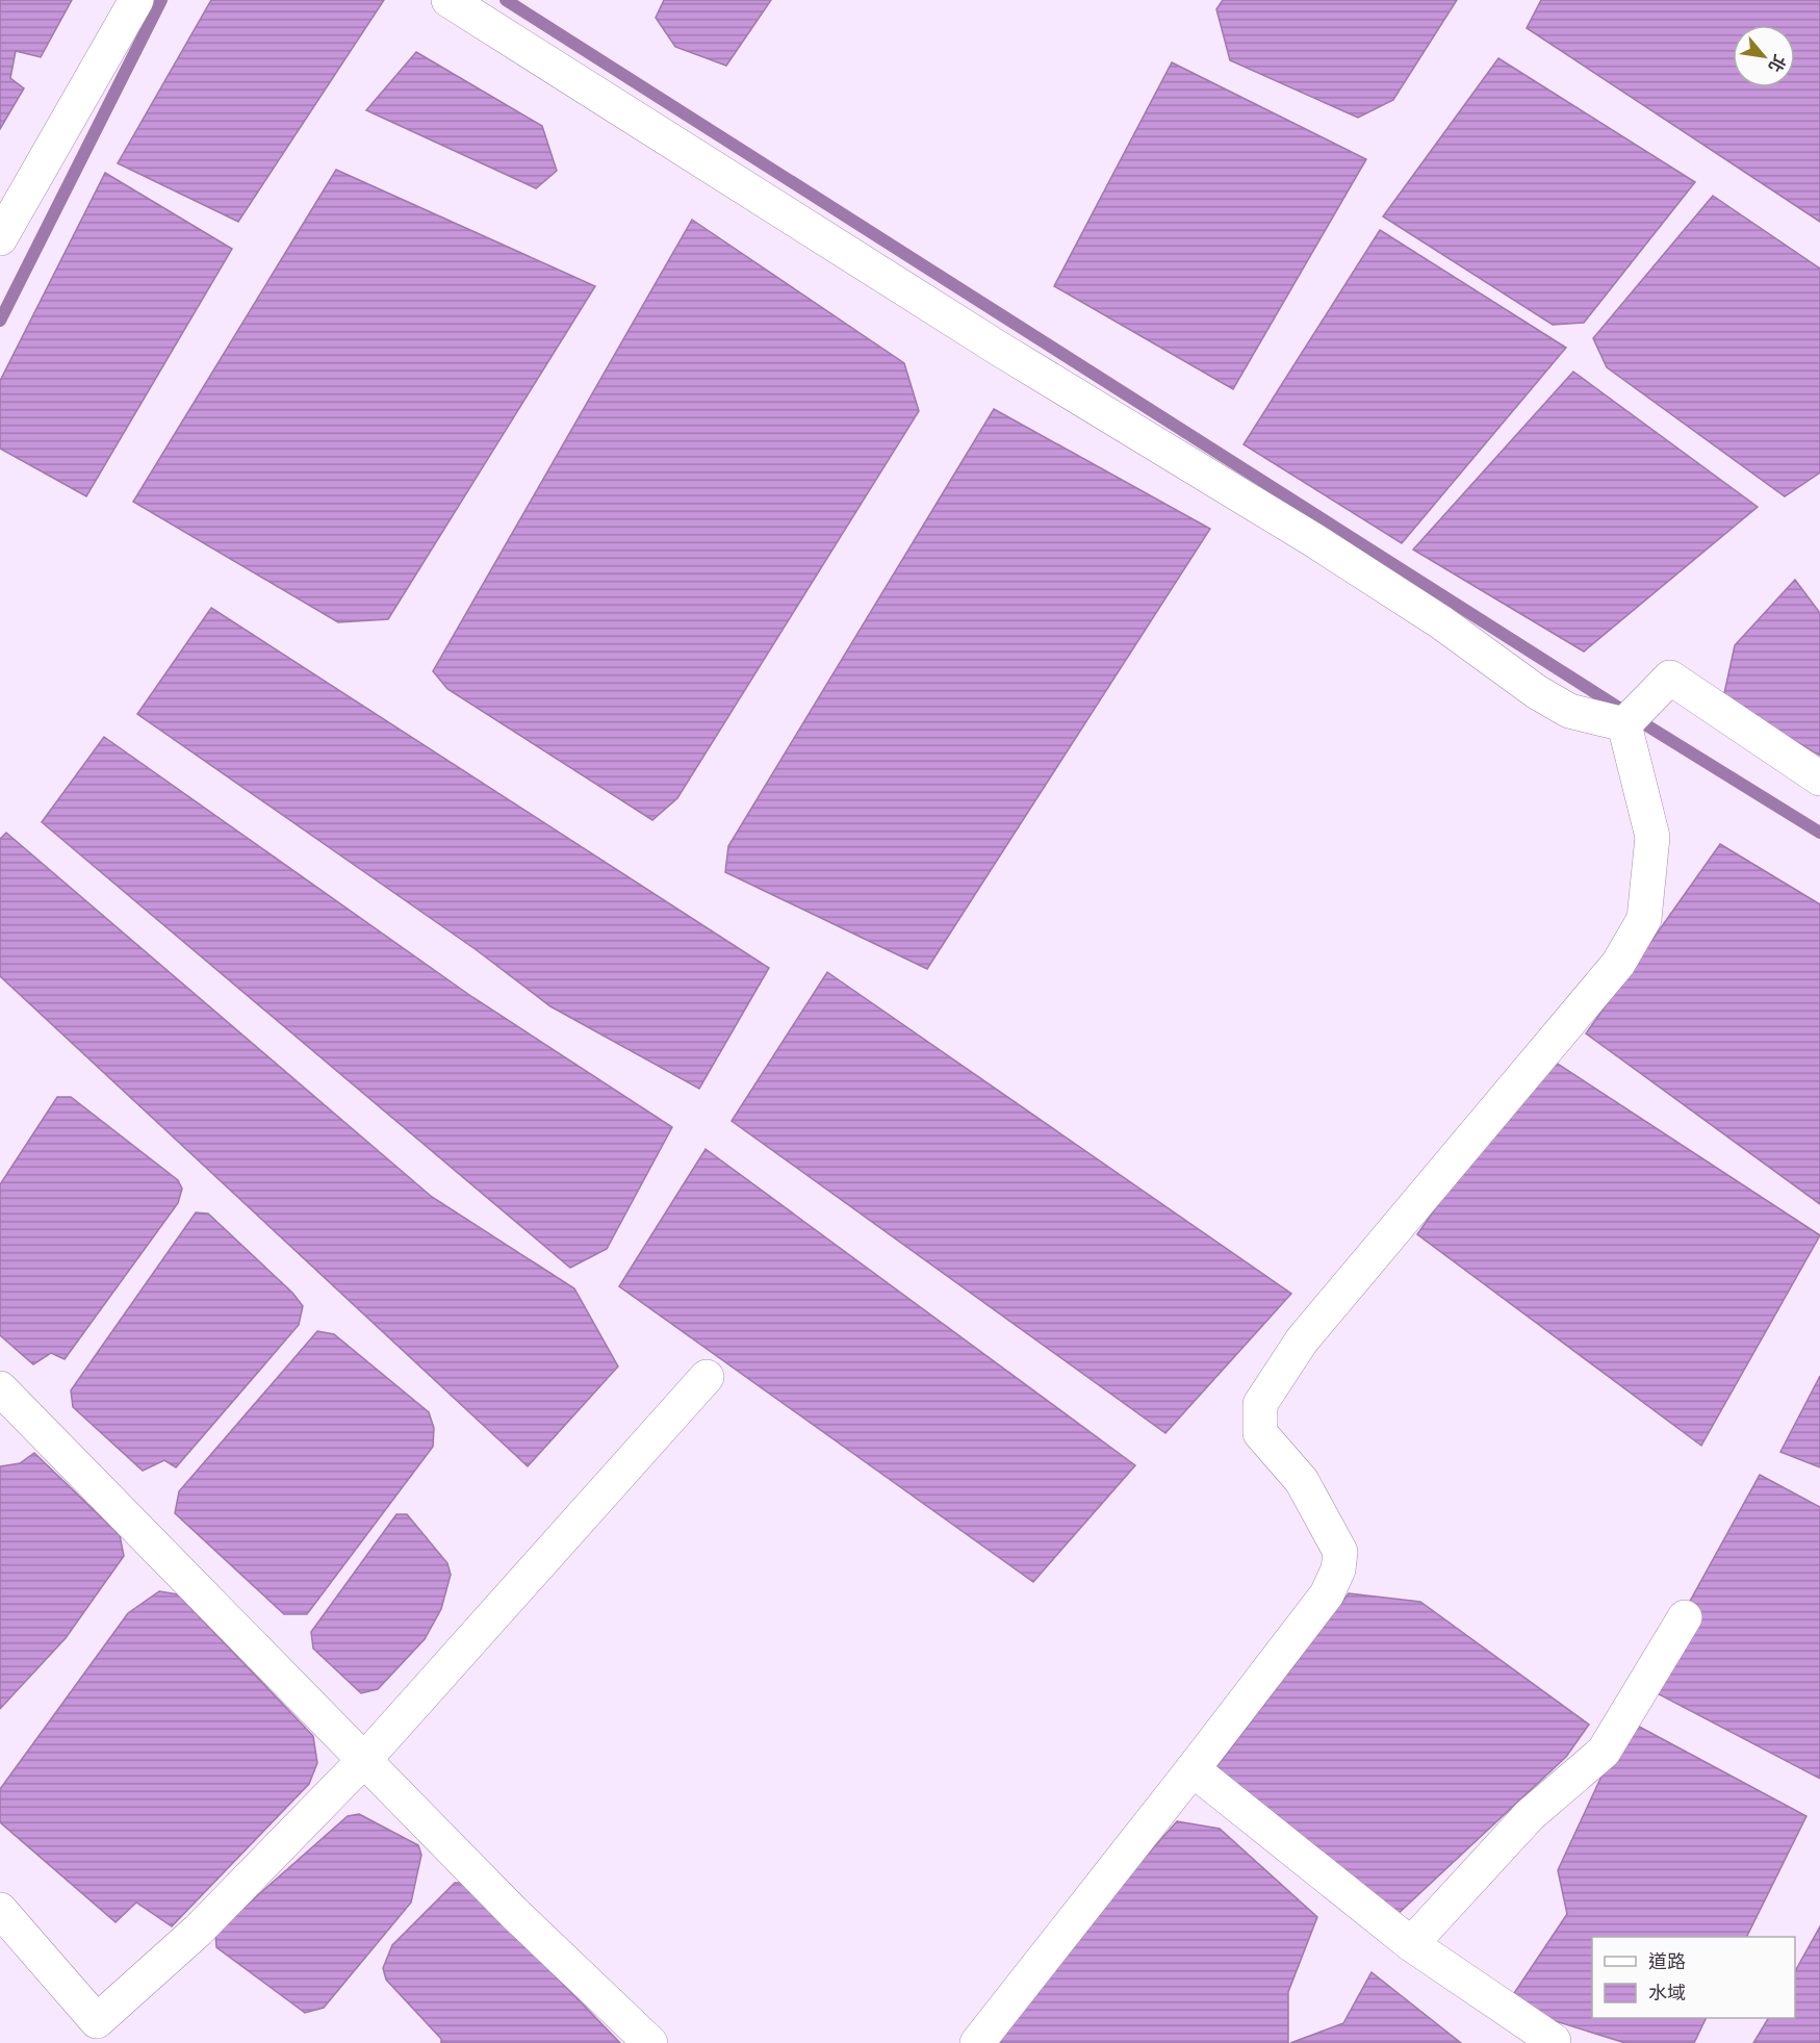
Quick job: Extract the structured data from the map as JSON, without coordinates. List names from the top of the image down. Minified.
{"legend":["道路","水域"],"north":"bottom right"}
